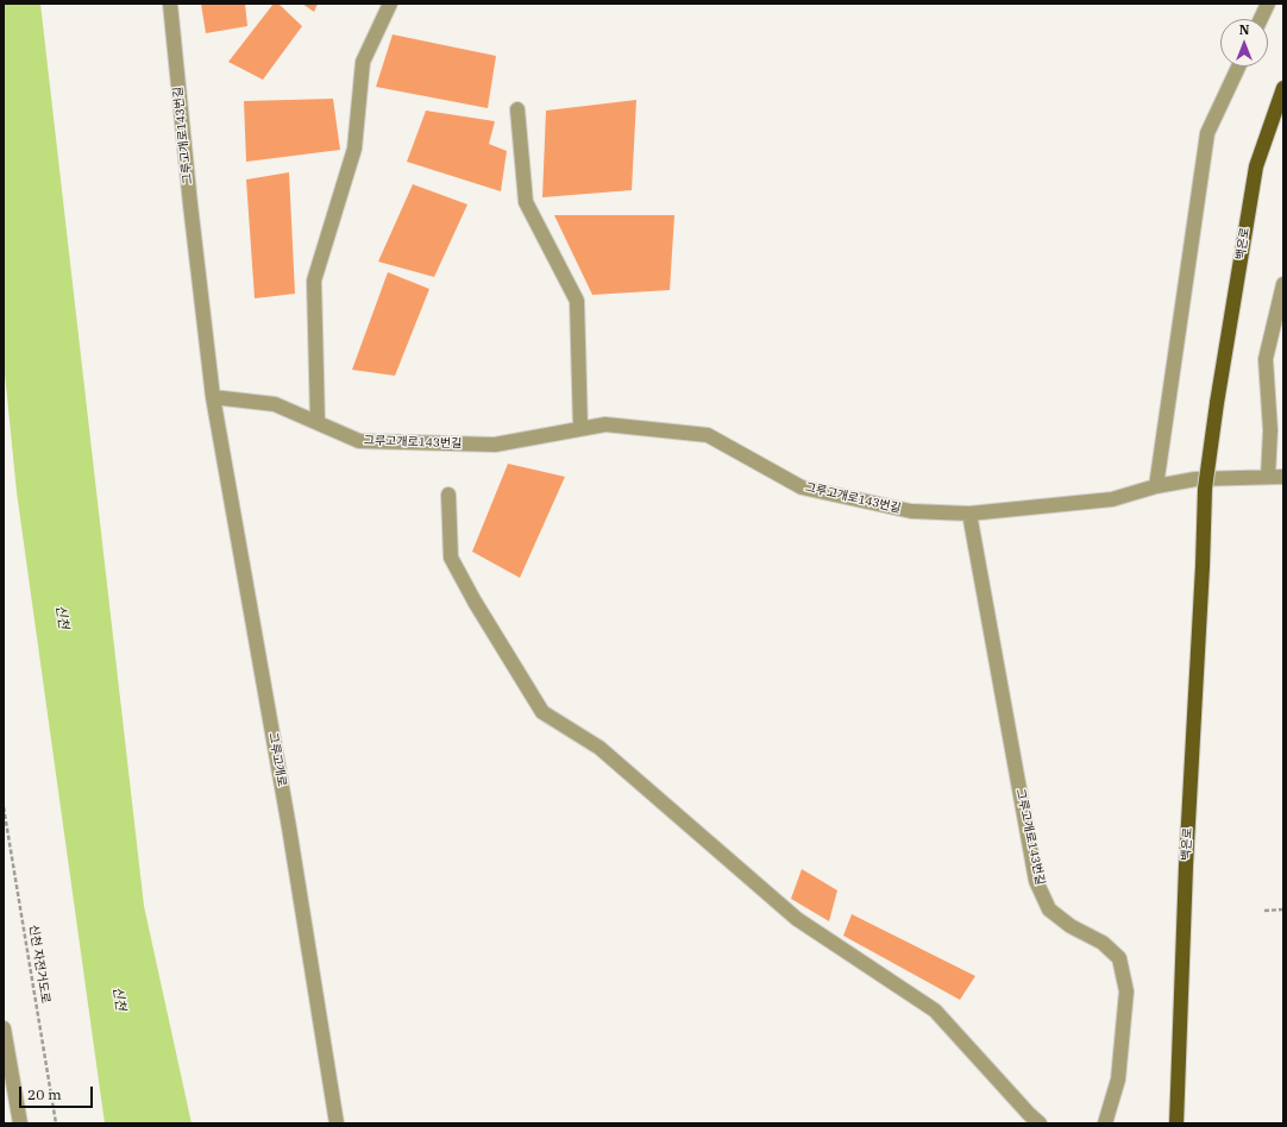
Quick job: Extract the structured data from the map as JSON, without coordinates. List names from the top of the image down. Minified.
{"streets":{"main road":["백은로"],"street":["그루고개로143번길","그루고개로"],"path":["신천 자전거도로"]},"crossings":[["그루고개로143번길","그루고개로"]],"water":["신천"],"scale_bar":"20 m","north":"top"}
